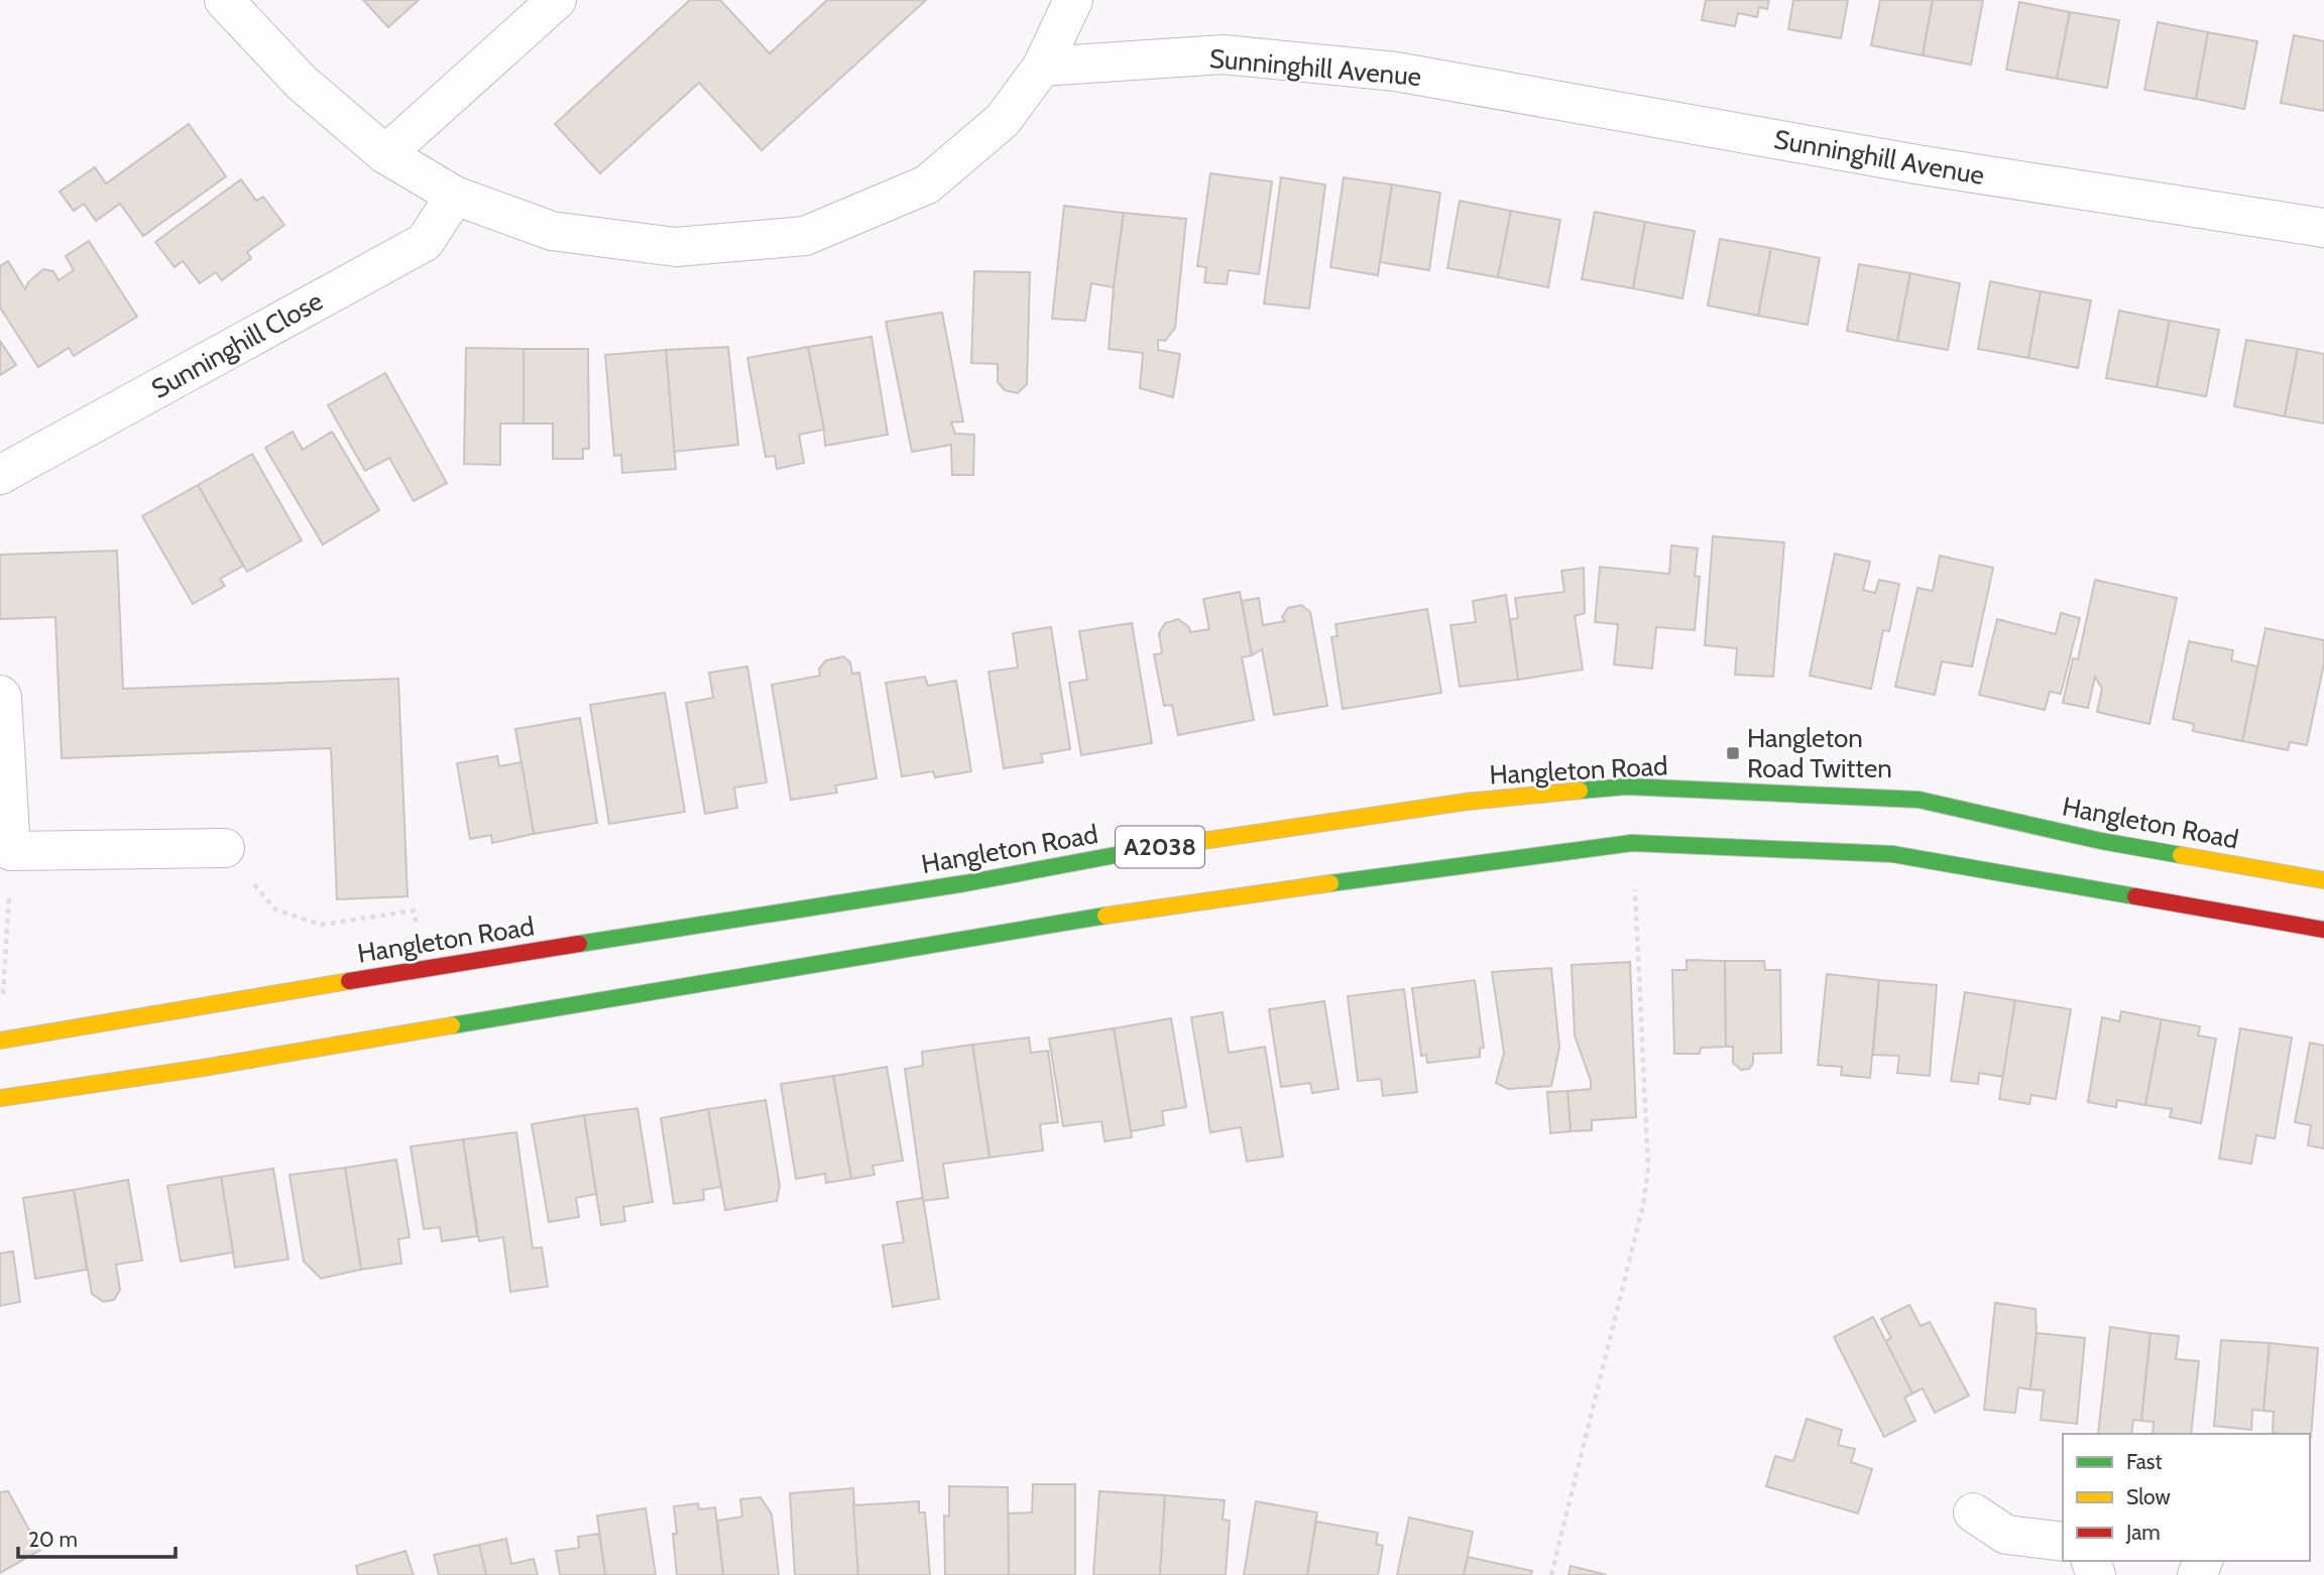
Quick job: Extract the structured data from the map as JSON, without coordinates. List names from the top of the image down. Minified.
{"streets":{"main road":["Hangleton Road","A2038"],"street":["Sunninghill Avenue","Sunninghill Close"]},"places":{"transit":["Hangleton Road Twitten"]},"legend":["Fast","Slow","Jam"],"scale_bar":"20 m"}
